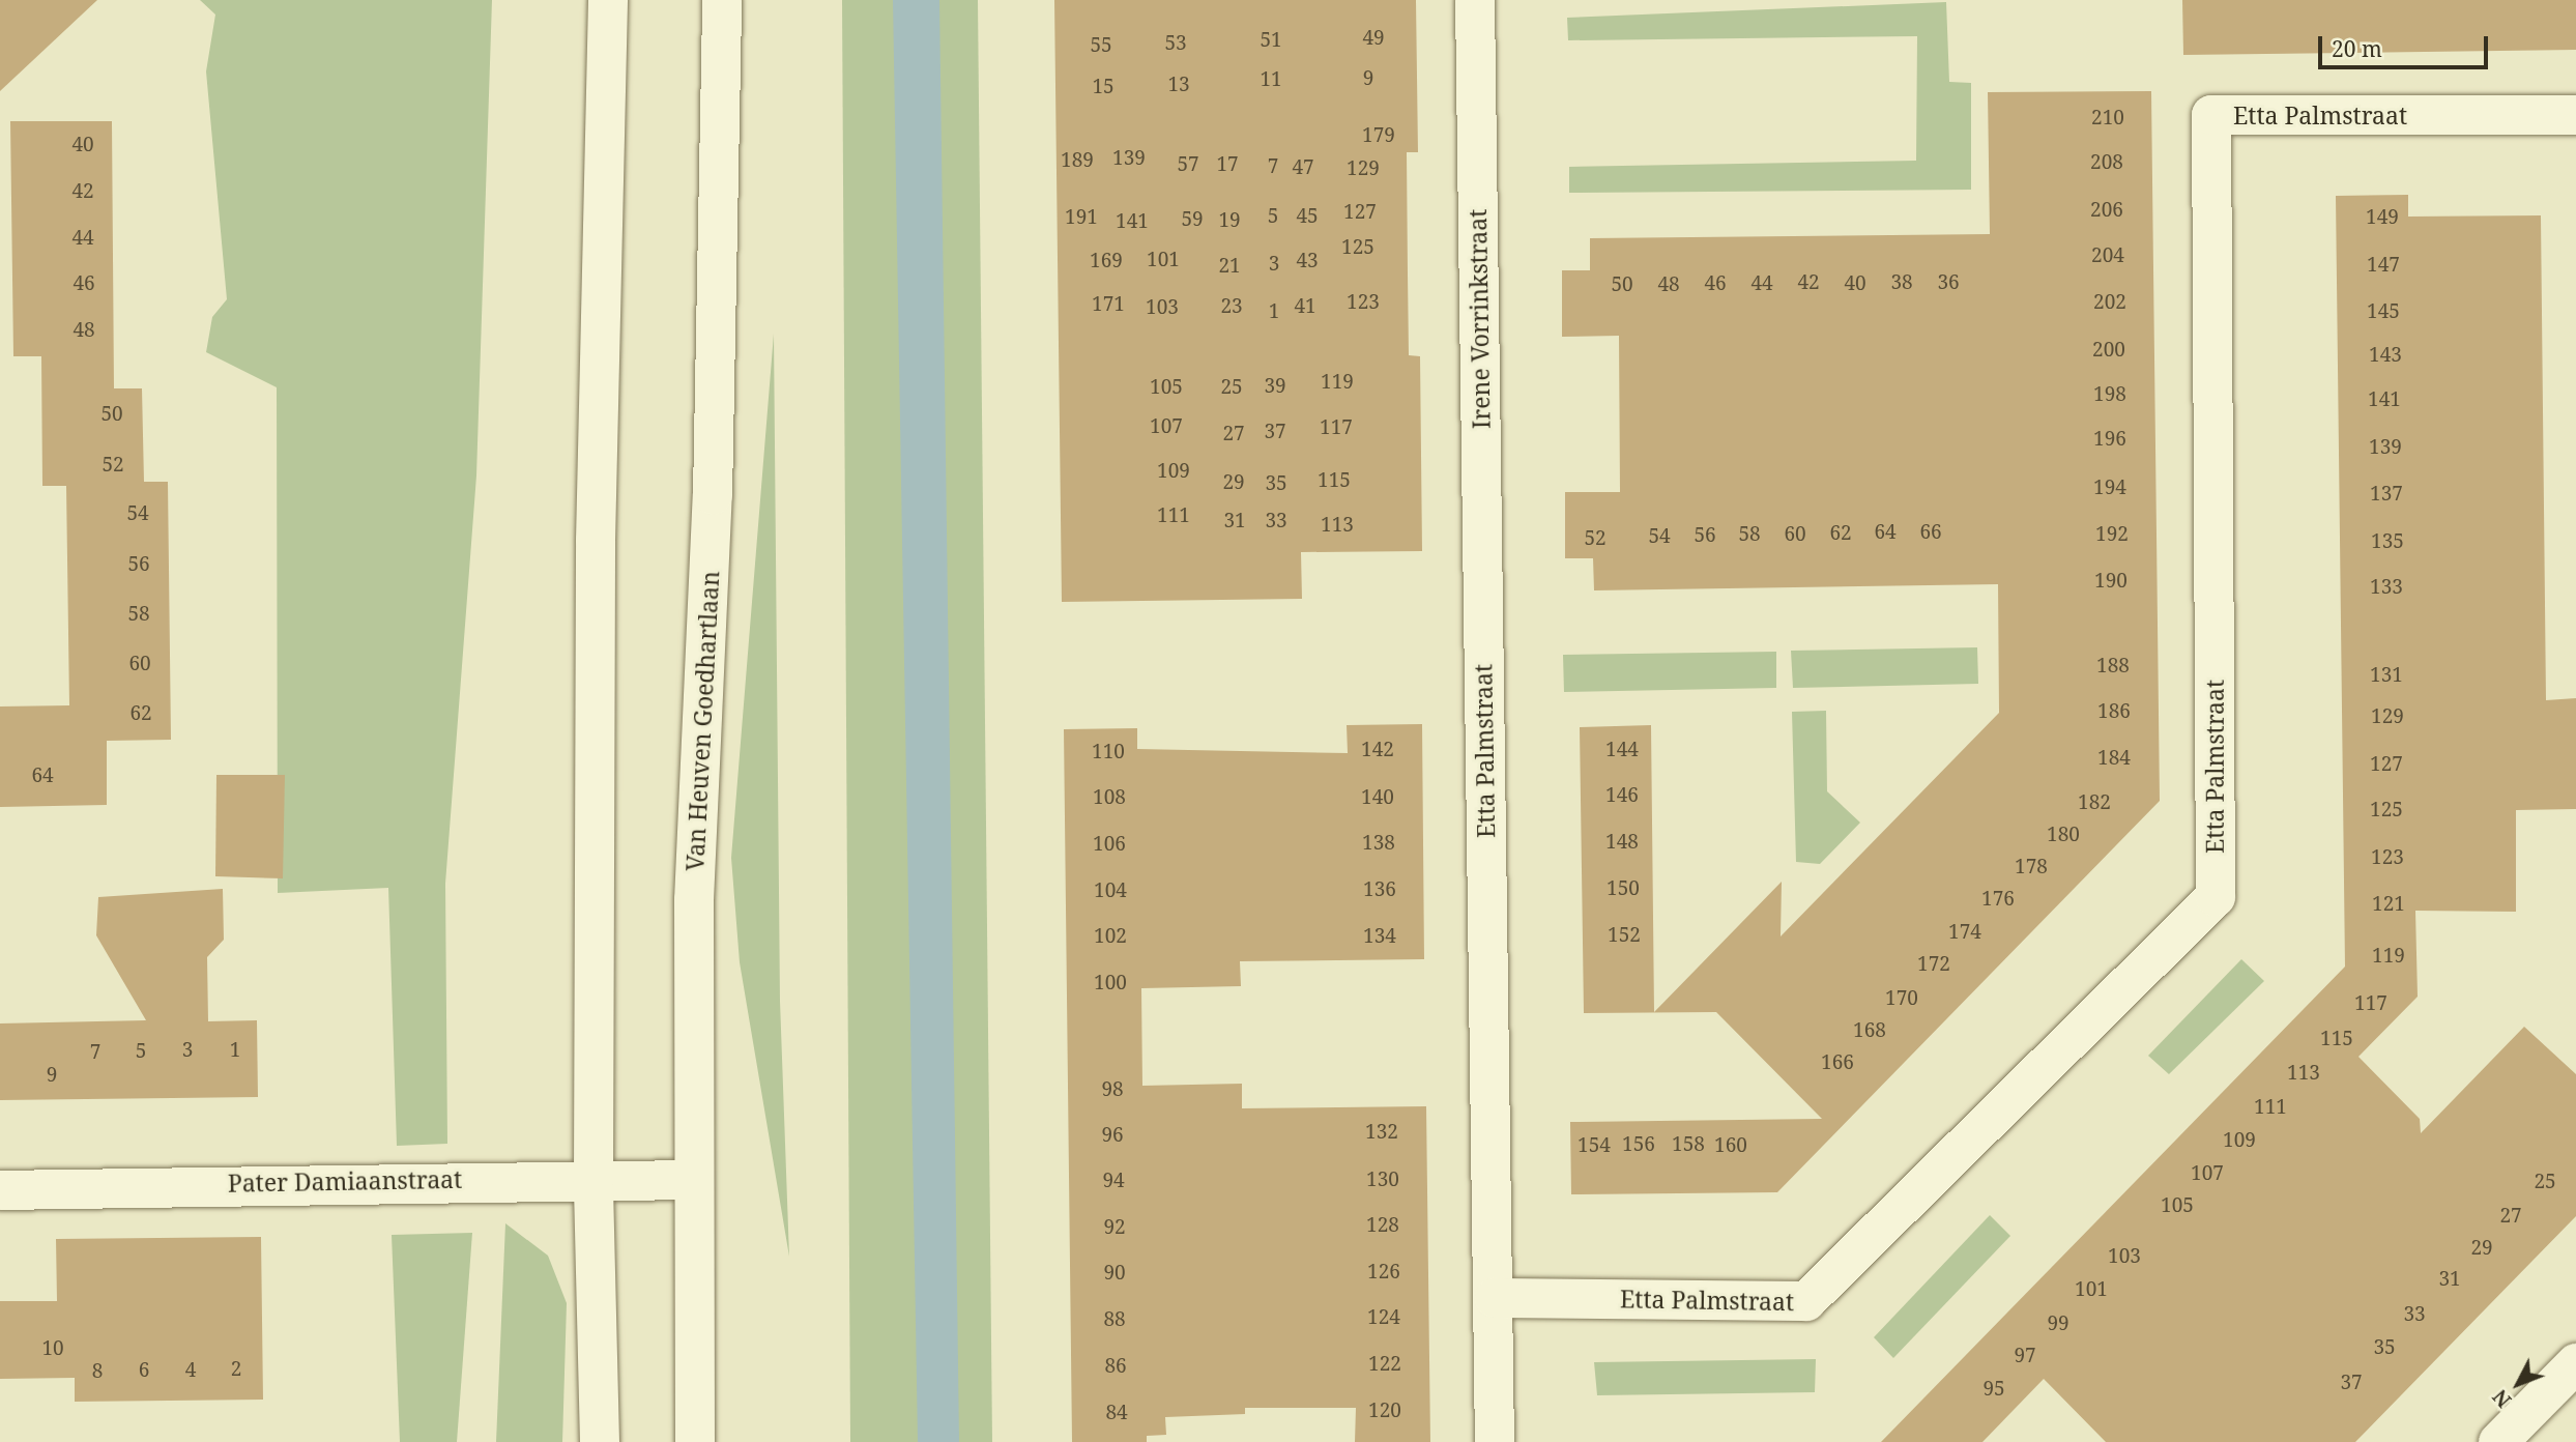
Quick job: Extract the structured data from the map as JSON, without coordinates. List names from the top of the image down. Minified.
{"streets":{"street":["Etta Palmstraat","Irene Vorrinkstraat","Van Heuven Goedhartlaan","Pater Damiaanstraat"]},"crossings":[["Etta Palmstraat","Irene Vorrinkstraat"],["Van Heuven Goedhartlaan","Pater Damiaanstraat"]],"house_numbers":["49","51","53","55","9","11","13","15","210","179","40","139","189","208","57","17","7","47","129","42","206","127","5","45","191","149","59","19","141","44","125","204","101","169","43","3","147","21","42","38","36","46","46","44","40","50","48","123","202","171","23","41","103","1","145","48","200","143","119","39","105","25","198","141","50","107","117","37","27","196","139","52","109","115","29","35","194","137","54","111","31","33","113","64","66","62","58","60","192","56","54","52","135","56","190","133","58","60","188","131","186","62","129","142","144","110","184","127","64","146","108","140","182","125","180","148","138","106","123","178","150","136","104","176","121","174","152","102","134","119","172","100","170","117","168","115","3","1","5","7","166","113","9","98","111","132","96","109","156","158","154","160","107","130","94","25","105","27","128","92","29","103","126","90","31","101","33","124","88","99","35","10","97","122","86","2","6","4","8","37","95","120","84"],"scale_bar":"20 m","north":"bottom left"}
